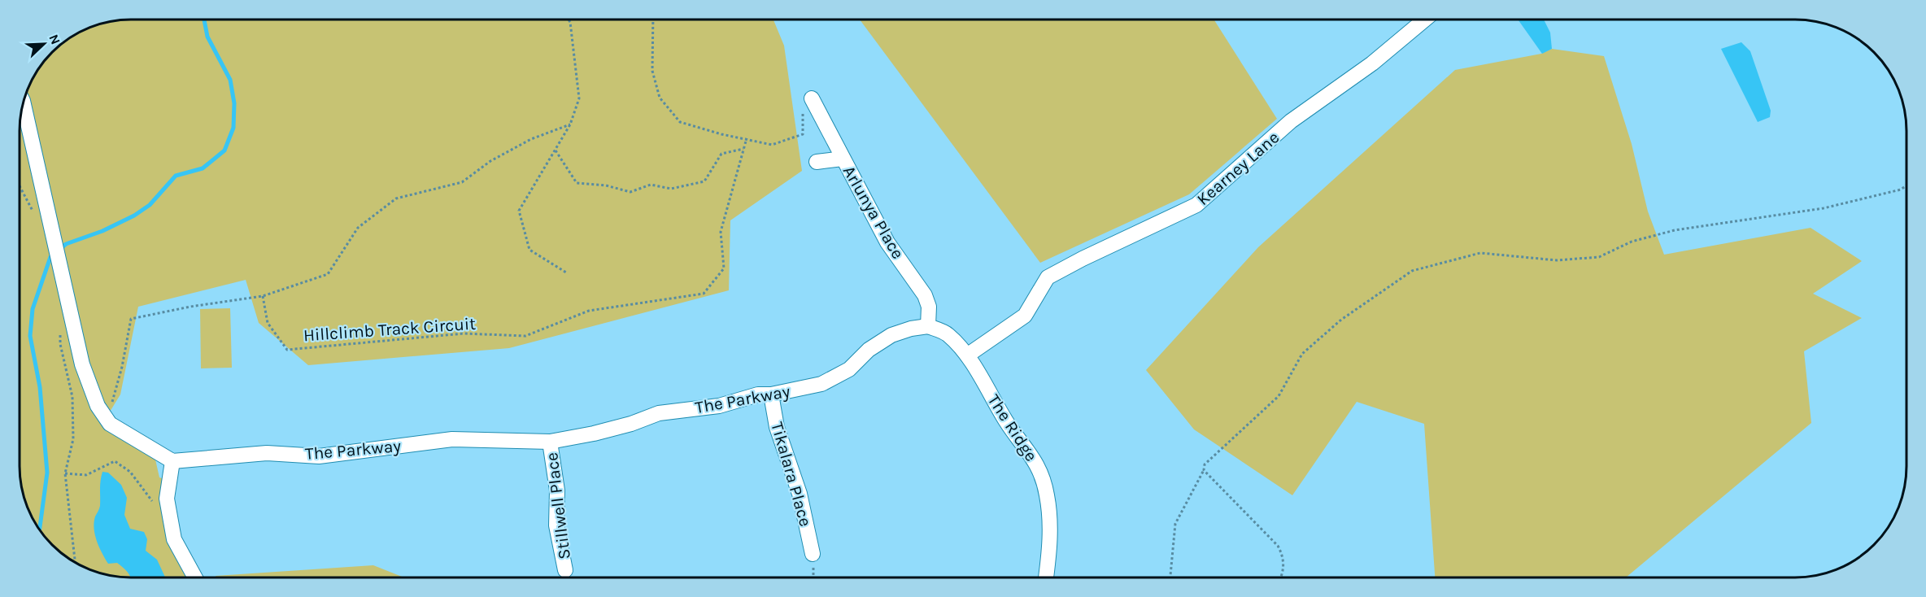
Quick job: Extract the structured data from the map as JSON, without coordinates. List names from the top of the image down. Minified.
{"streets":{"street":["Kearney Lane","Arlunya Place","The Parkway","The Ridge","Tikalara Place","Stillwell Place"],"path":["Hillclimb Track Circuit"]},"crossings":[["Kearney Lane","The Ridge"],["Arlunya Place","The Parkway"],["Arlunya Place","The Ridge"],["The Parkway","The Ridge"],["The Parkway","Tikalara Place"],["The Parkway","Stillwell Place"]],"north":"top right"}
